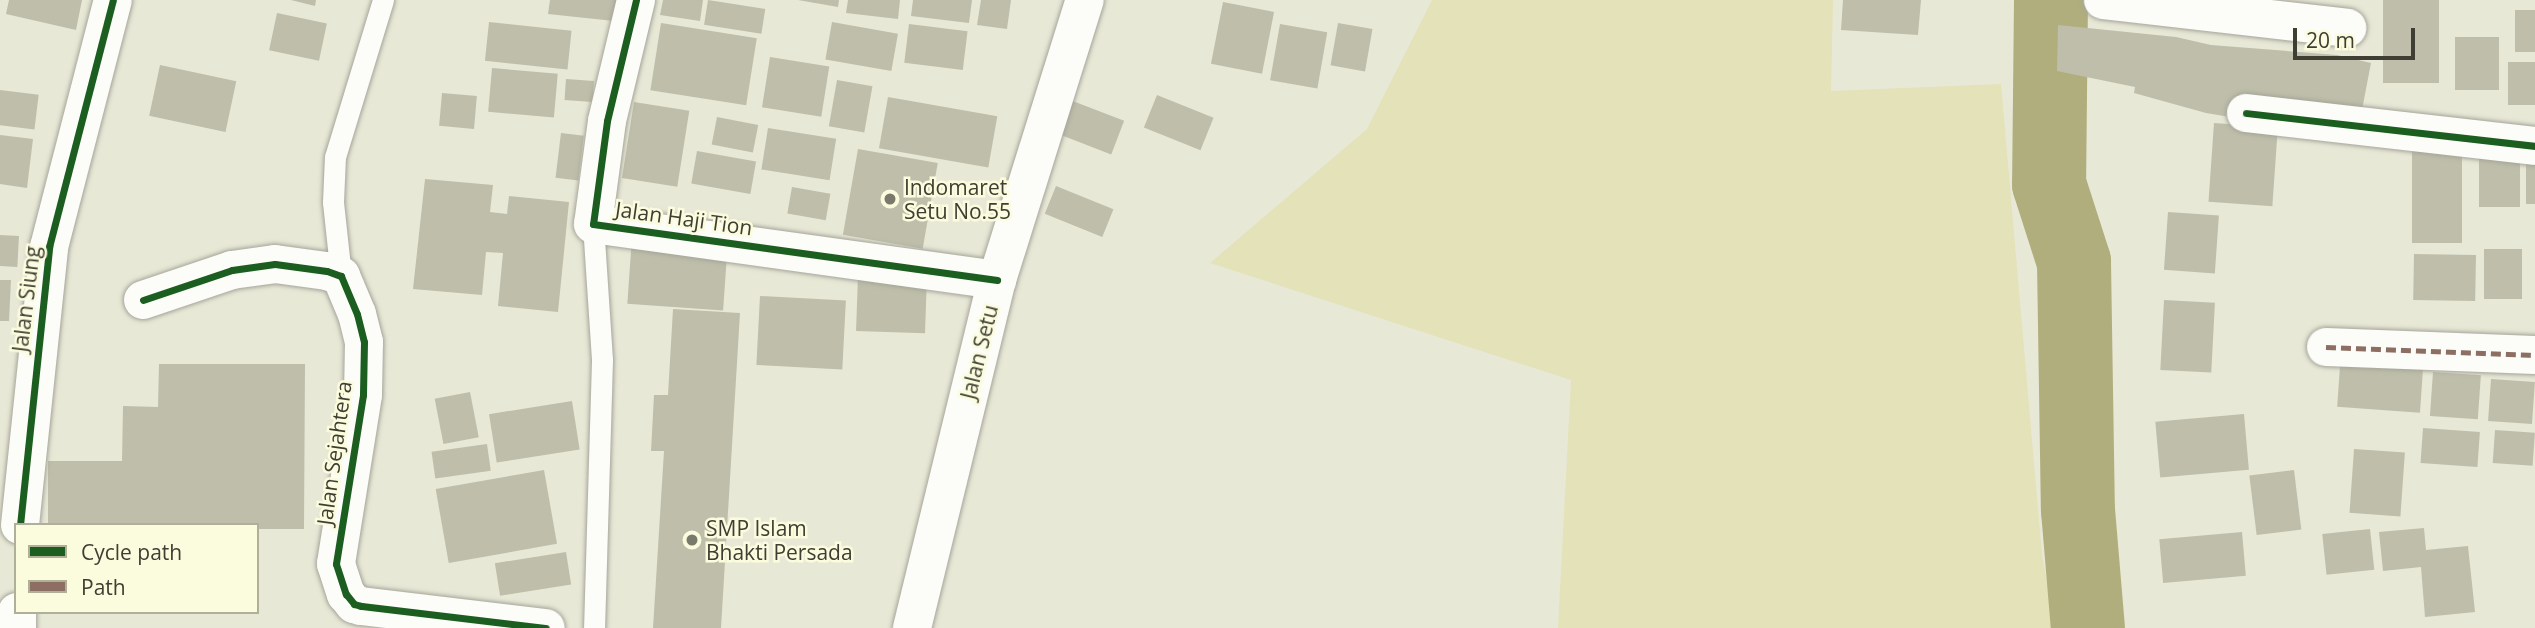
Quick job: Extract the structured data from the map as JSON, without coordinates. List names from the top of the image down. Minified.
{"streets":{"street":["Jalan Haji Tion","Jalan Siung","Jalan Setu","Jalan Sejahtera"]},"crossings":[["Jalan Haji Tion","Jalan Setu"]],"places":["Indomaret Setu No.55","SMP Islam Bhakti Persada"],"legend":["Cycle path","Path"],"scale_bar":"20 m"}
